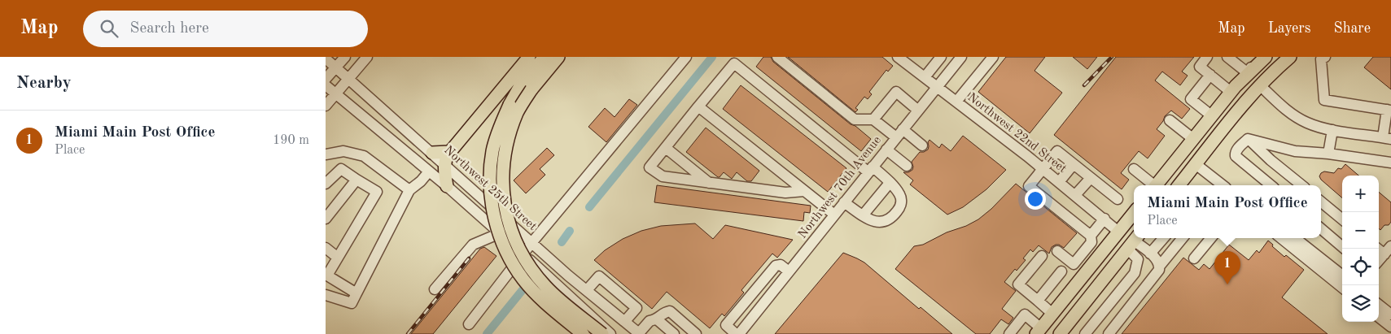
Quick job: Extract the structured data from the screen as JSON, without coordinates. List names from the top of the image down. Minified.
{"streets":{"street":["Northwest 22nd Street","Northwest 70th Avenue","Northwest 25th Street"]},"crossings":[["Northwest 22nd Street","Northwest 70th Avenue"]],"page":{"header":"Map","search":"Search here","nav":["Map","Layers","Share"],"heading":"Nearby","list":[{"mark":"1","name":"Miami Main Post Office","note":"Place","value":"190 m"}],"map_buttons":["+","−"],"popup":["Miami Main Post Office","Place"],"pins":"1"}}
